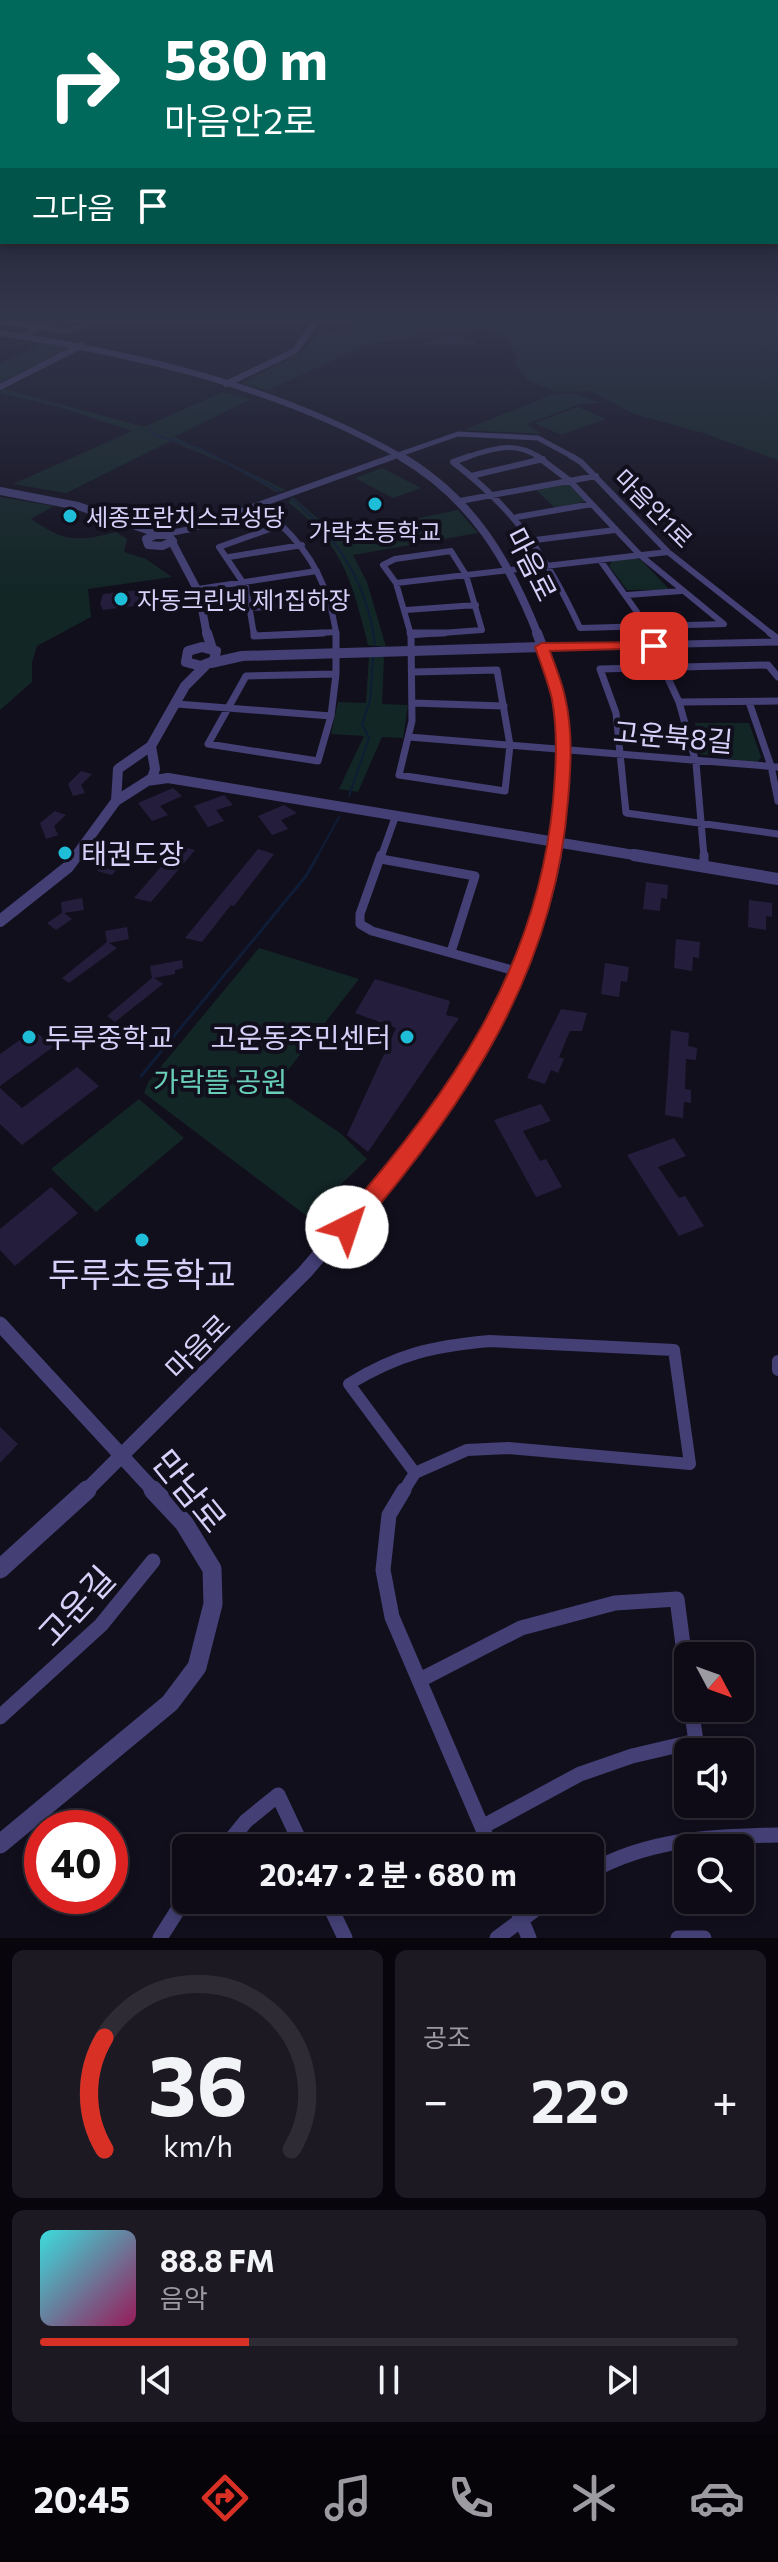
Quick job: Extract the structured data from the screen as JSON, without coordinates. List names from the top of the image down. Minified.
{"streets":{"street":["마음안1로","마음로","고운북8길","만남로","고운길"]},"crossings":[["마음안1로","마음로"],["마음로","고운북8길"],["마음로","만남로"]],"parks":["가락뜰 공원"],"places":["가락초등학교","세종프란치스코성당","자동크린넷 제1집하장","태권도장","두루중학교","고운동주민센터","두루초등학교"],"north":"bottom right","page":{"turn":["580 m","마음안2로"],"then":"그다음","limit":"40","trip":"20:47 · 2 분 · 680 m","tile":"공조","heat":["−","22°","+"],"song":["88.8 FM","음악"],"tabs":"20:45","gauge":["36","km/h"]}}
